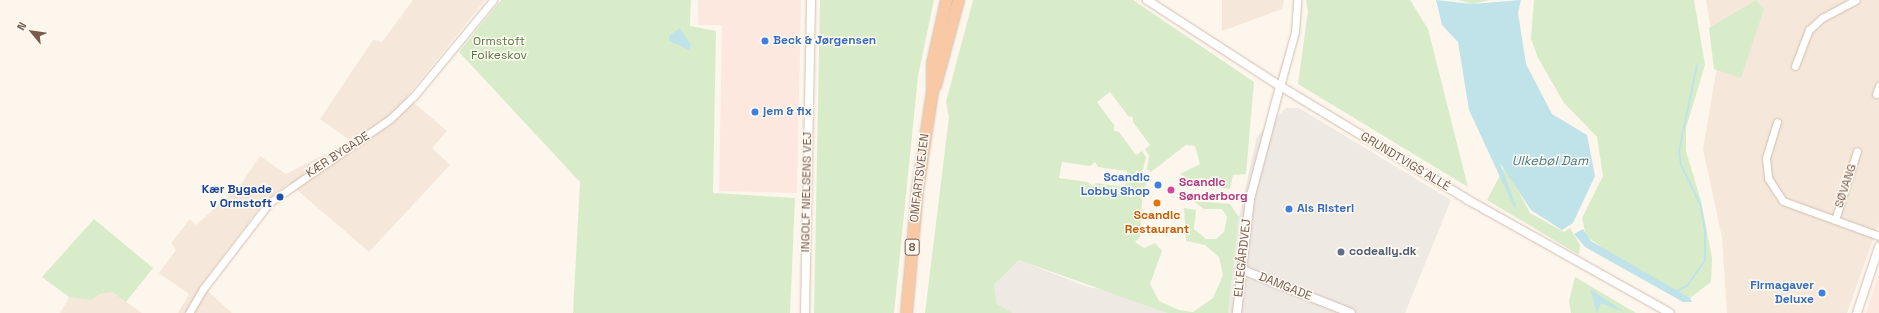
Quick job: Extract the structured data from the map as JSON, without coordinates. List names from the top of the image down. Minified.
{"streets":{"highway":["OMFARTSVEJEN","8"],"street":["KÆR BYGADE","GRUNDTVIGS ALLÉ","SØVANG","INGOLF NIELSENS VEJ","ELLEGÅRDVEJ","DAMGADE"]},"crossings":[["GRUNDTVIGS ALLÉ","ELLEGÅRDVEJ"],["ELLEGÅRDVEJ","DAMGADE"]],"water":["Ulkebøl Dam"],"parks":["Ormstoft Folkeskov"],"places":["Beck & Jørgensen","jem & fix","Scandic Lobby Shop","Scandic Sønderborg","Kær Bygade v Ormstoft","Scandic Restaurant","Als Risteri","codeally.dk","Firmagaver Deluxe"],"north":"top left"}
